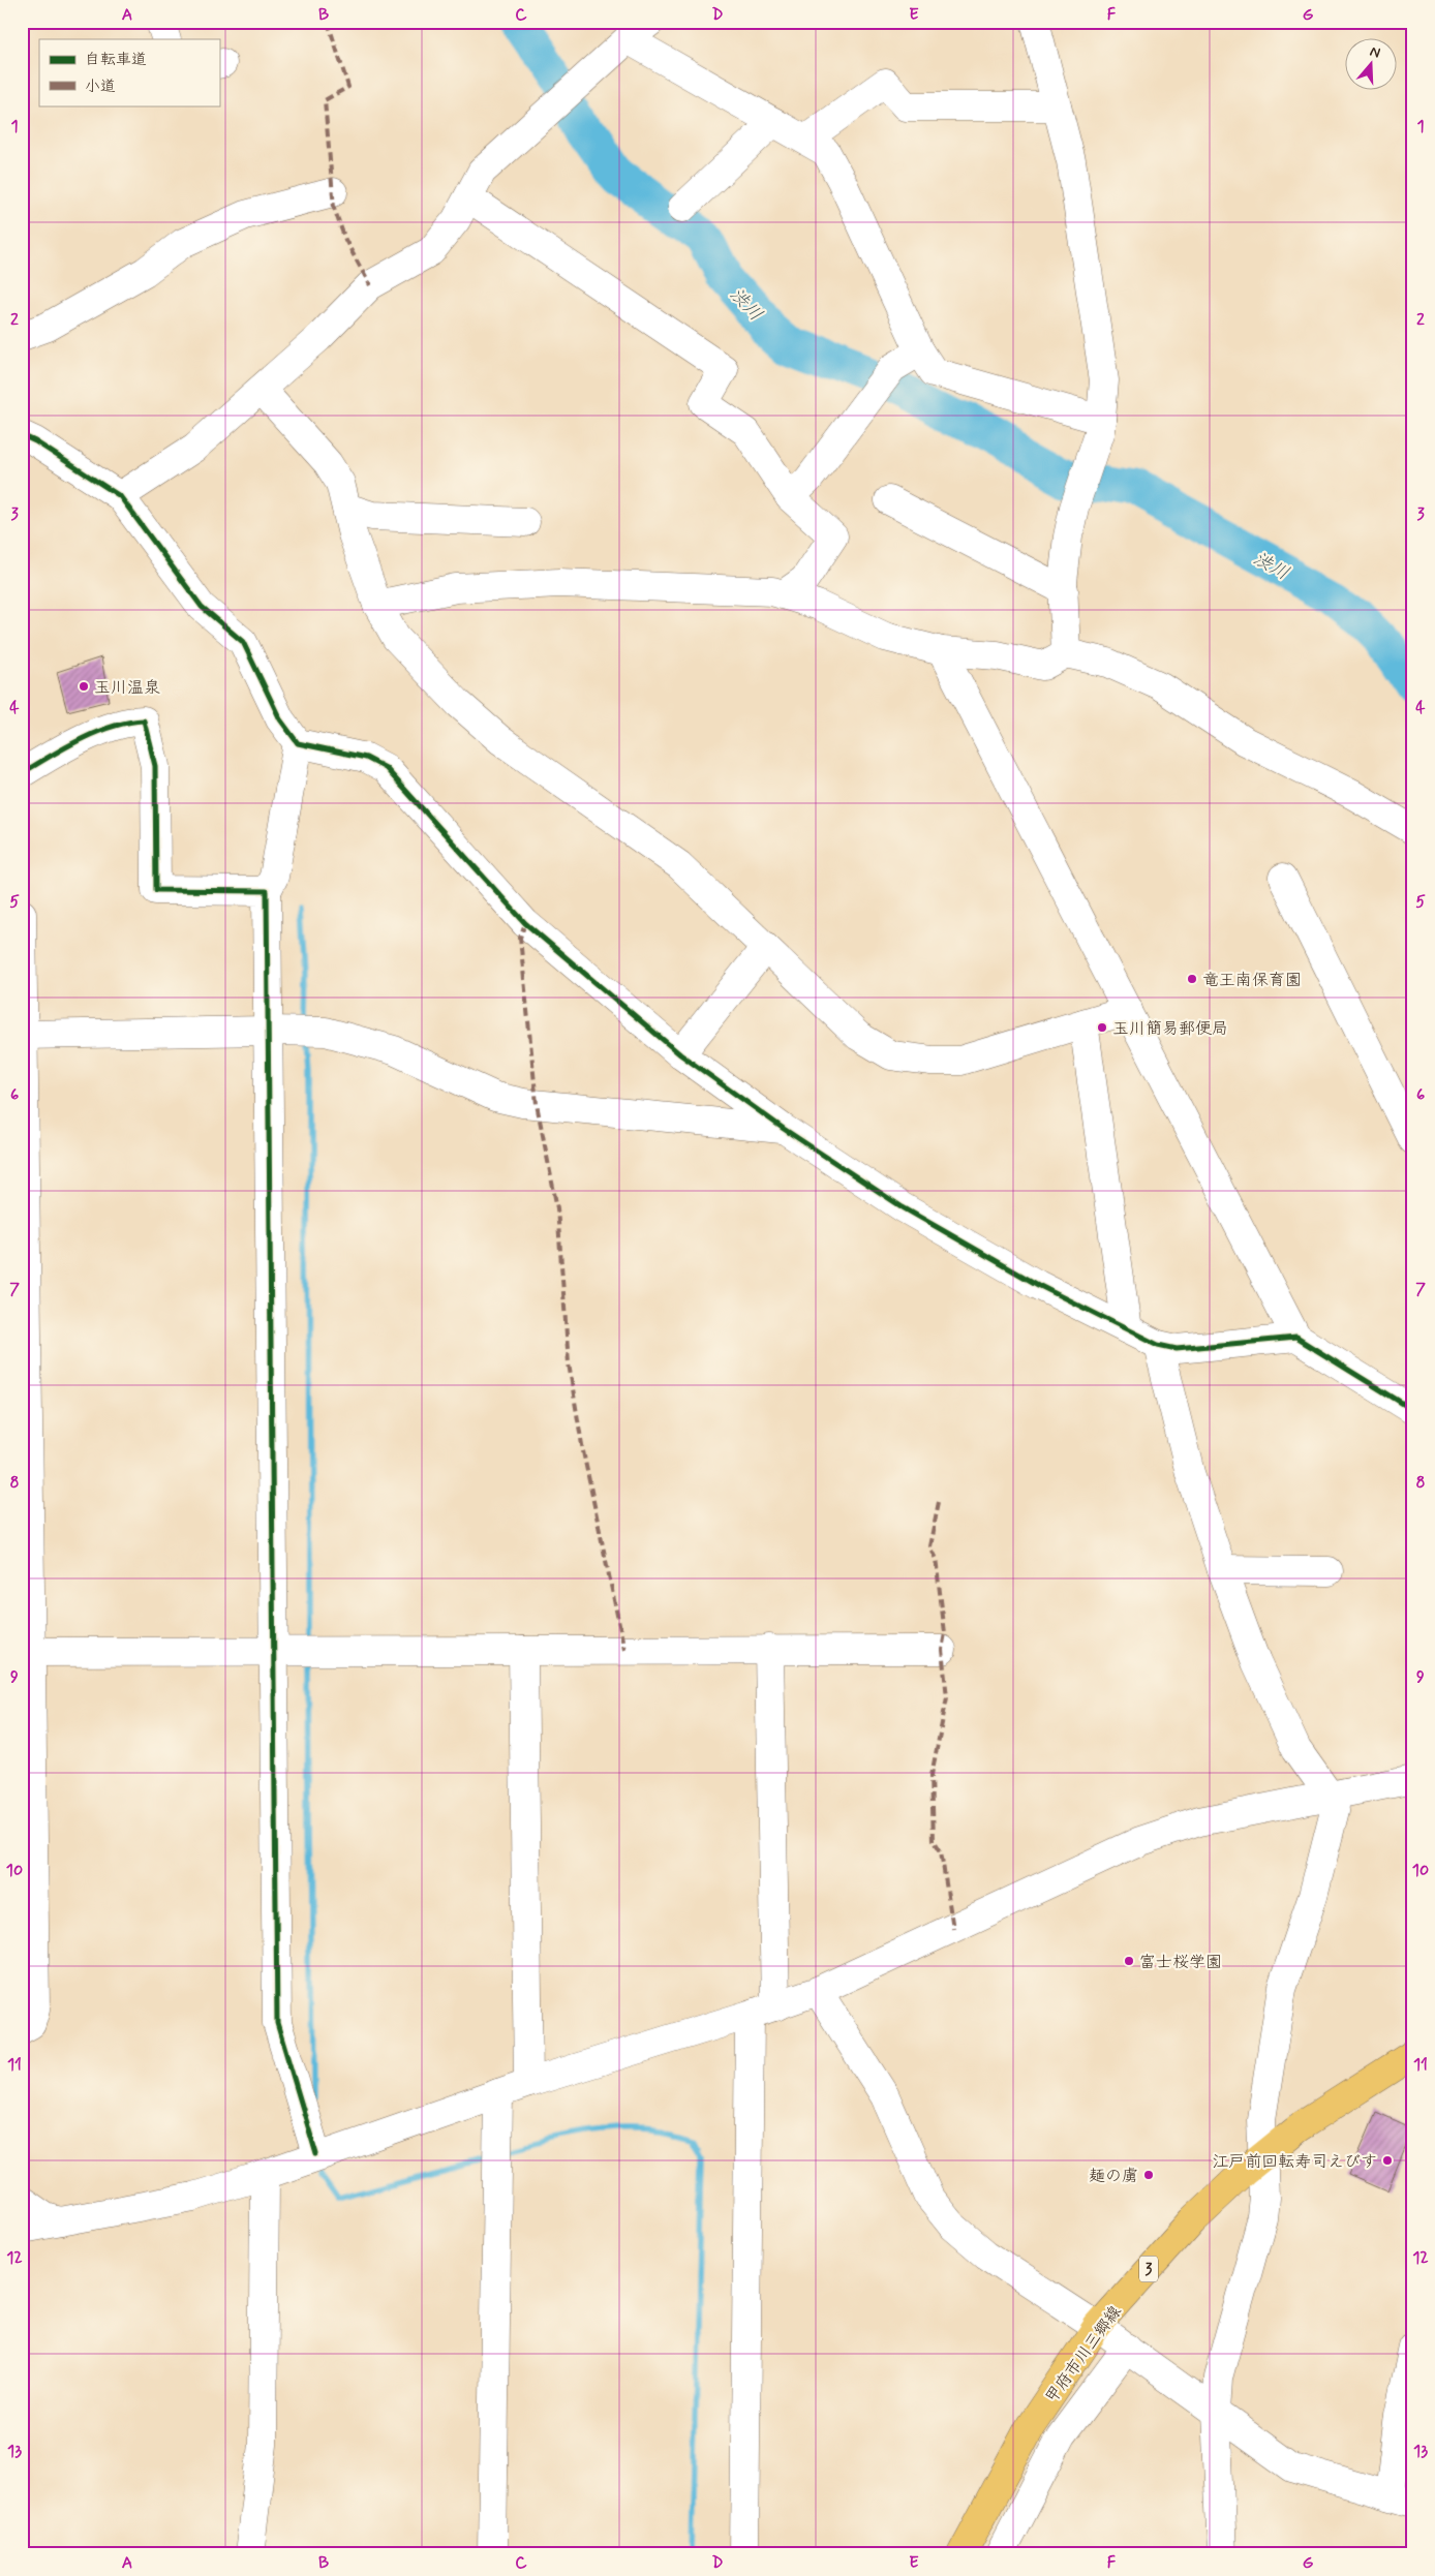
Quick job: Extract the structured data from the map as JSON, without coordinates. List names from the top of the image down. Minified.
{"streets":{"main road":["3","甲府市川三郷線"]},"water":["渋川"],"places":["玉川温泉","竜王南保育園","玉川簡易郵便局","富士桜学園","江戸前回転寿司えびす","麺の虜"],"legend":["自転車道","小道"],"north":"top","grid":{"columns":["A","B","C","D","E","F","G"],"rows":["1","2","3","4","5","6","7","8","9","10","11","12","13"]}}
